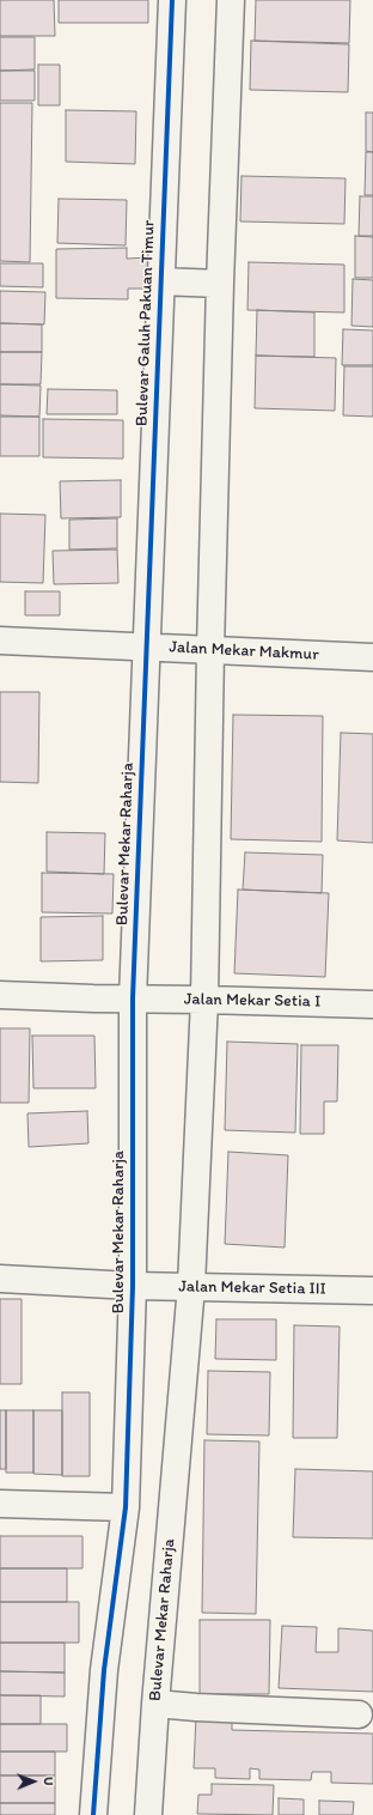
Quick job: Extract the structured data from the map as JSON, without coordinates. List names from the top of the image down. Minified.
{"streets":{"street":["Bulevar Galuh Pakuan Timur","Jalan Mekar Makmur","Bulevar Mekar Raharja","Jalan Mekar Setia I","Jalan Mekar Setia III"]},"crossings":[["Bulevar Galuh Pakuan Timur","Jalan Mekar Makmur"],["Bulevar Galuh Pakuan Timur","Bulevar Mekar Raharja"],["Jalan Mekar Makmur","Bulevar Mekar Raharja"],["Bulevar Mekar Raharja","Jalan Mekar Setia I"],["Bulevar Mekar Raharja","Jalan Mekar Setia III"]],"north":"right"}
